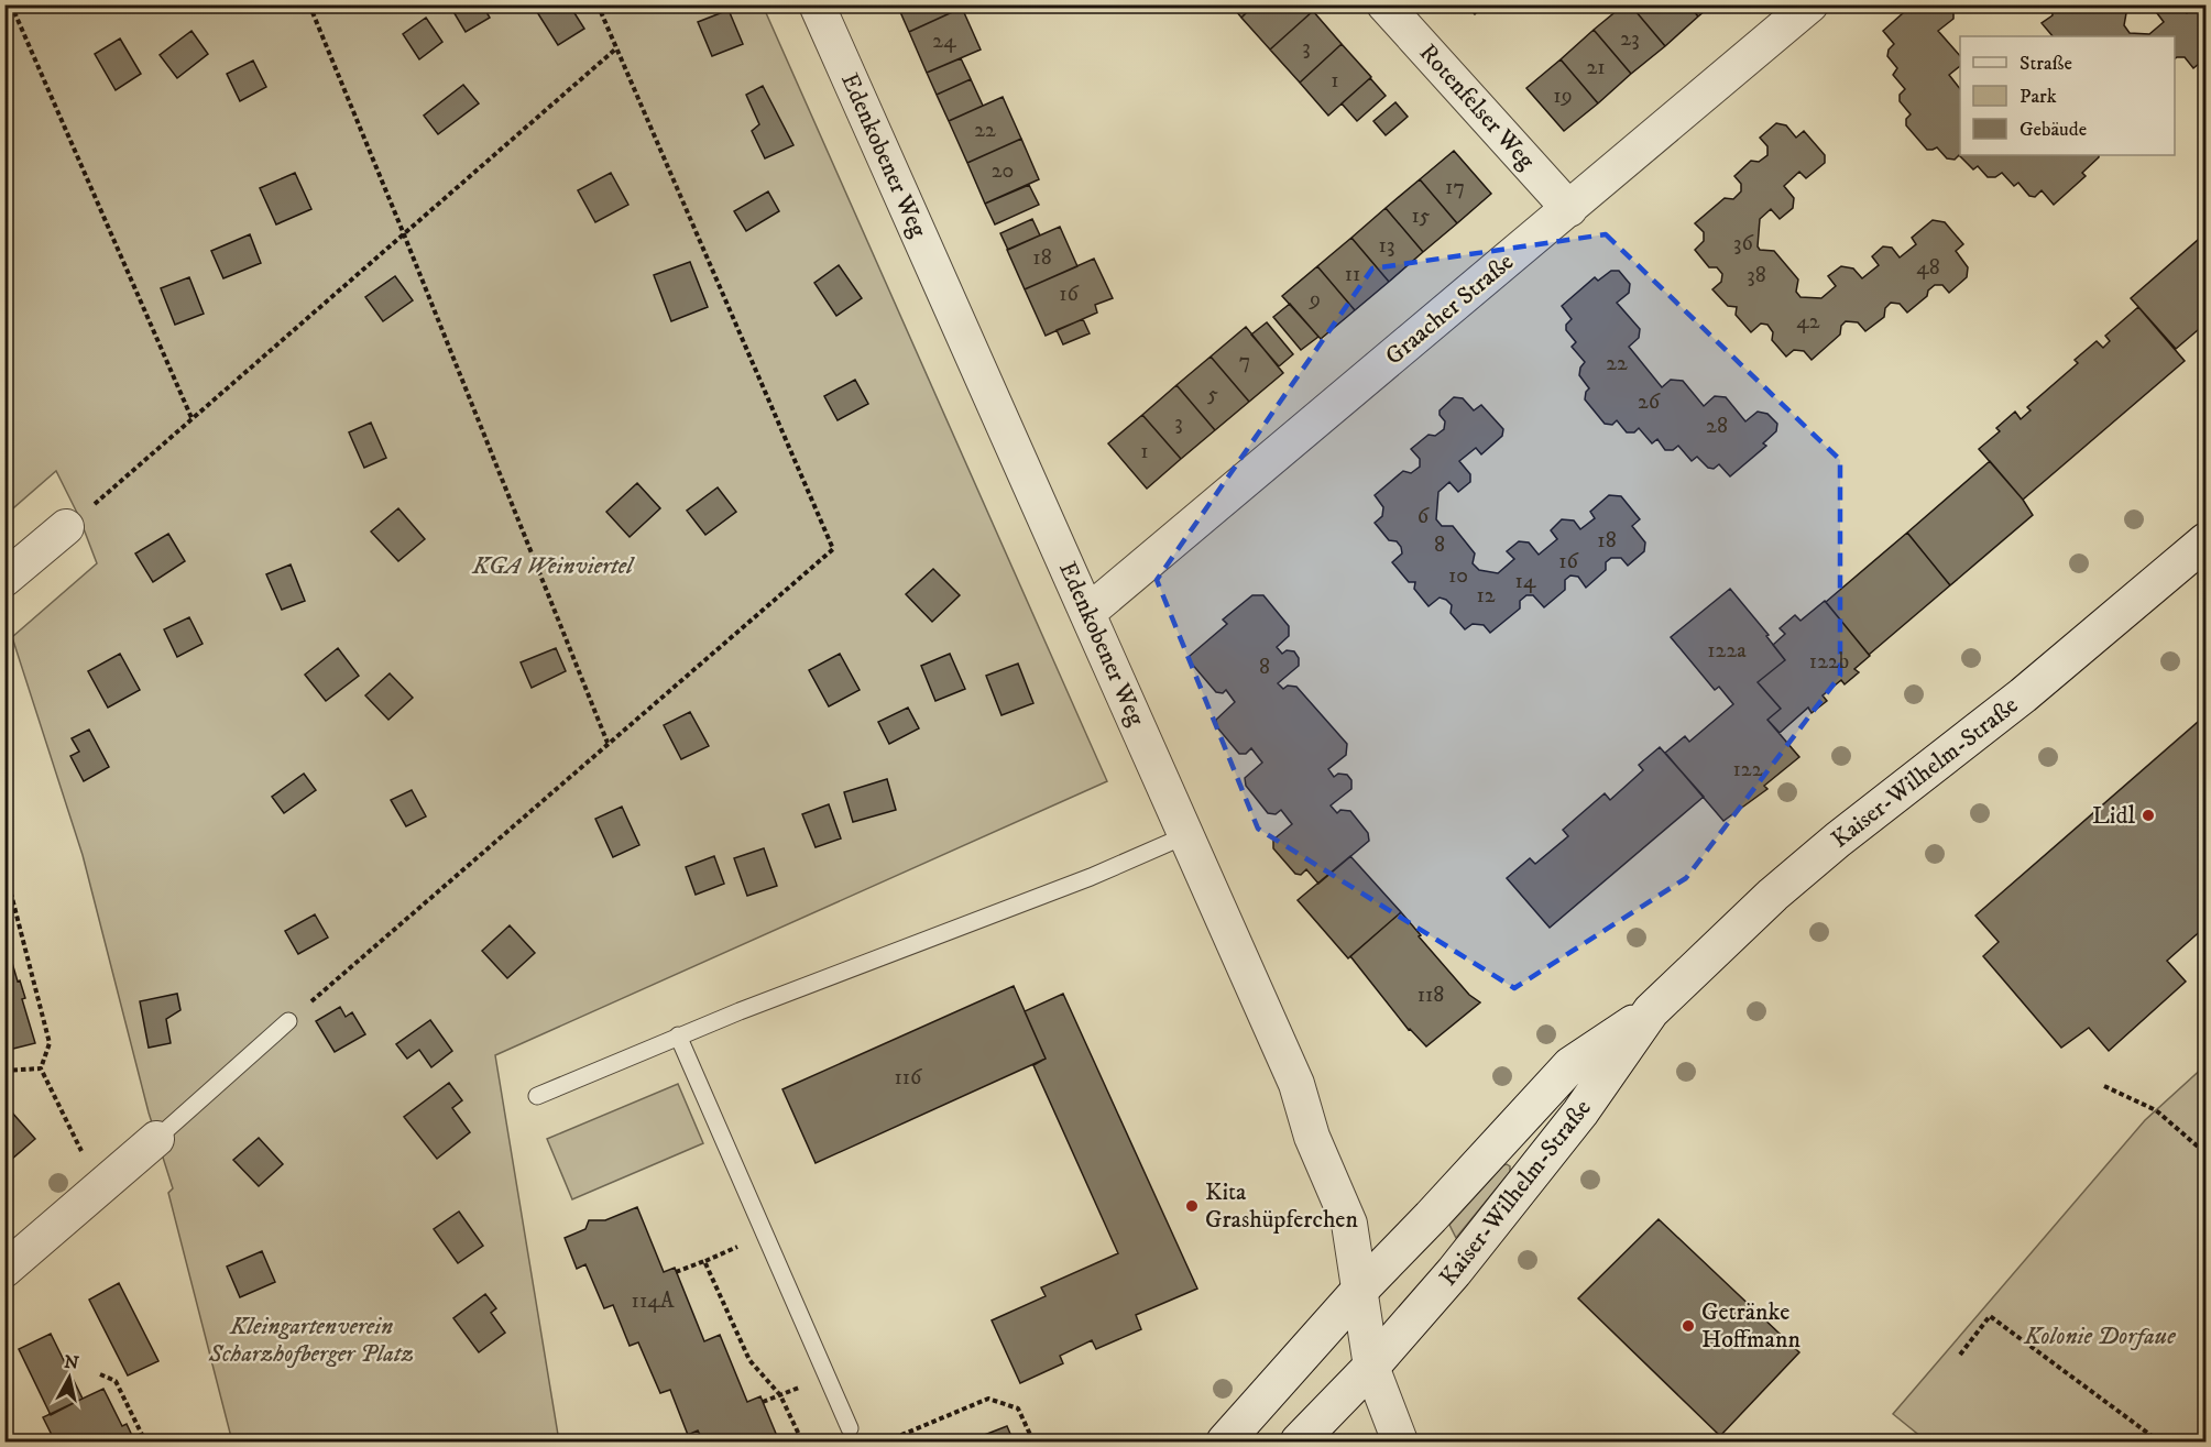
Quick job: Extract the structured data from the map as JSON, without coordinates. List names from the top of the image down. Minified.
{"streets":{"main road":["Kaiser-Wilhelm-Straße"],"street":["Rotenfelser Weg","Edenkobener Weg","Graacher Straße"]},"crossings":[["Rotenfelser Weg","Graacher Straße"],["Edenkobener Weg","Graacher Straße"],["Edenkobener Weg","Kaiser-Wilhelm-Straße"]],"parks":["KGA Weinviertel","Kleingartenverein Scharzhofberger Platz","Kolonie Dorfaue"],"places":["Lidl","Kita Grashüpferchen","Getränke Hoffmann"],"house_numbers":["23","24","3","21","1","19","22","20","17","15","36","13","18","48","11","38","16","9","42","7","22","5","26","3","28","1","6","18","8","16","10","14","12","122a","122b","8","122","118","116","114A"],"legend":["Straße","Park","Gebäude"],"north":"top"}
